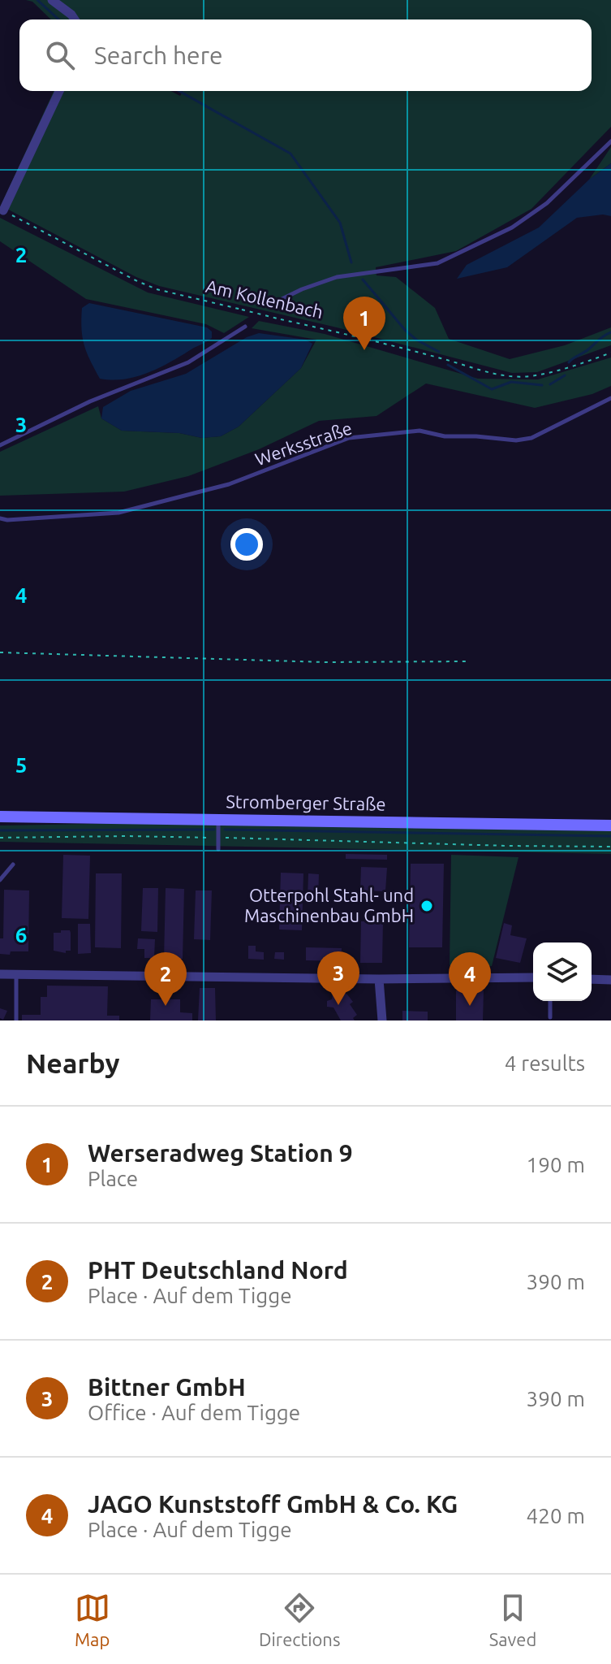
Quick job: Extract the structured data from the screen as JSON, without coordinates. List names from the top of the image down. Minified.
{"streets":{"main road":["Stromberger Straße"],"lane":["Werksstraße"],"path":["Am Kollenbach"]},"places":["Otterpohl Stahl- und Maschinenbau GmbH"],"page":{"search":"Search here","pins":["1","3","2","4"],"heading":["Nearby","4 results"],"list":[{"mark":"1","name":"Werseradweg Station 9","note":"Place","value":"190 m"},{"mark":"2","name":"PHT Deutschland Nord","note":"Place · Auf dem Tigge","value":"390 m"},{"mark":"3","name":"Bittner GmbH","note":"Office · Auf dem Tigge","value":"390 m"},{"mark":"4","name":"JAGO Kunststoff GmbH & Co. KG","note":"Place · Auf dem Tigge","value":"420 m"}],"nav":["Map","Directions","Saved"]},"grid":{"rows":["2","3","4","5","6"]}}
